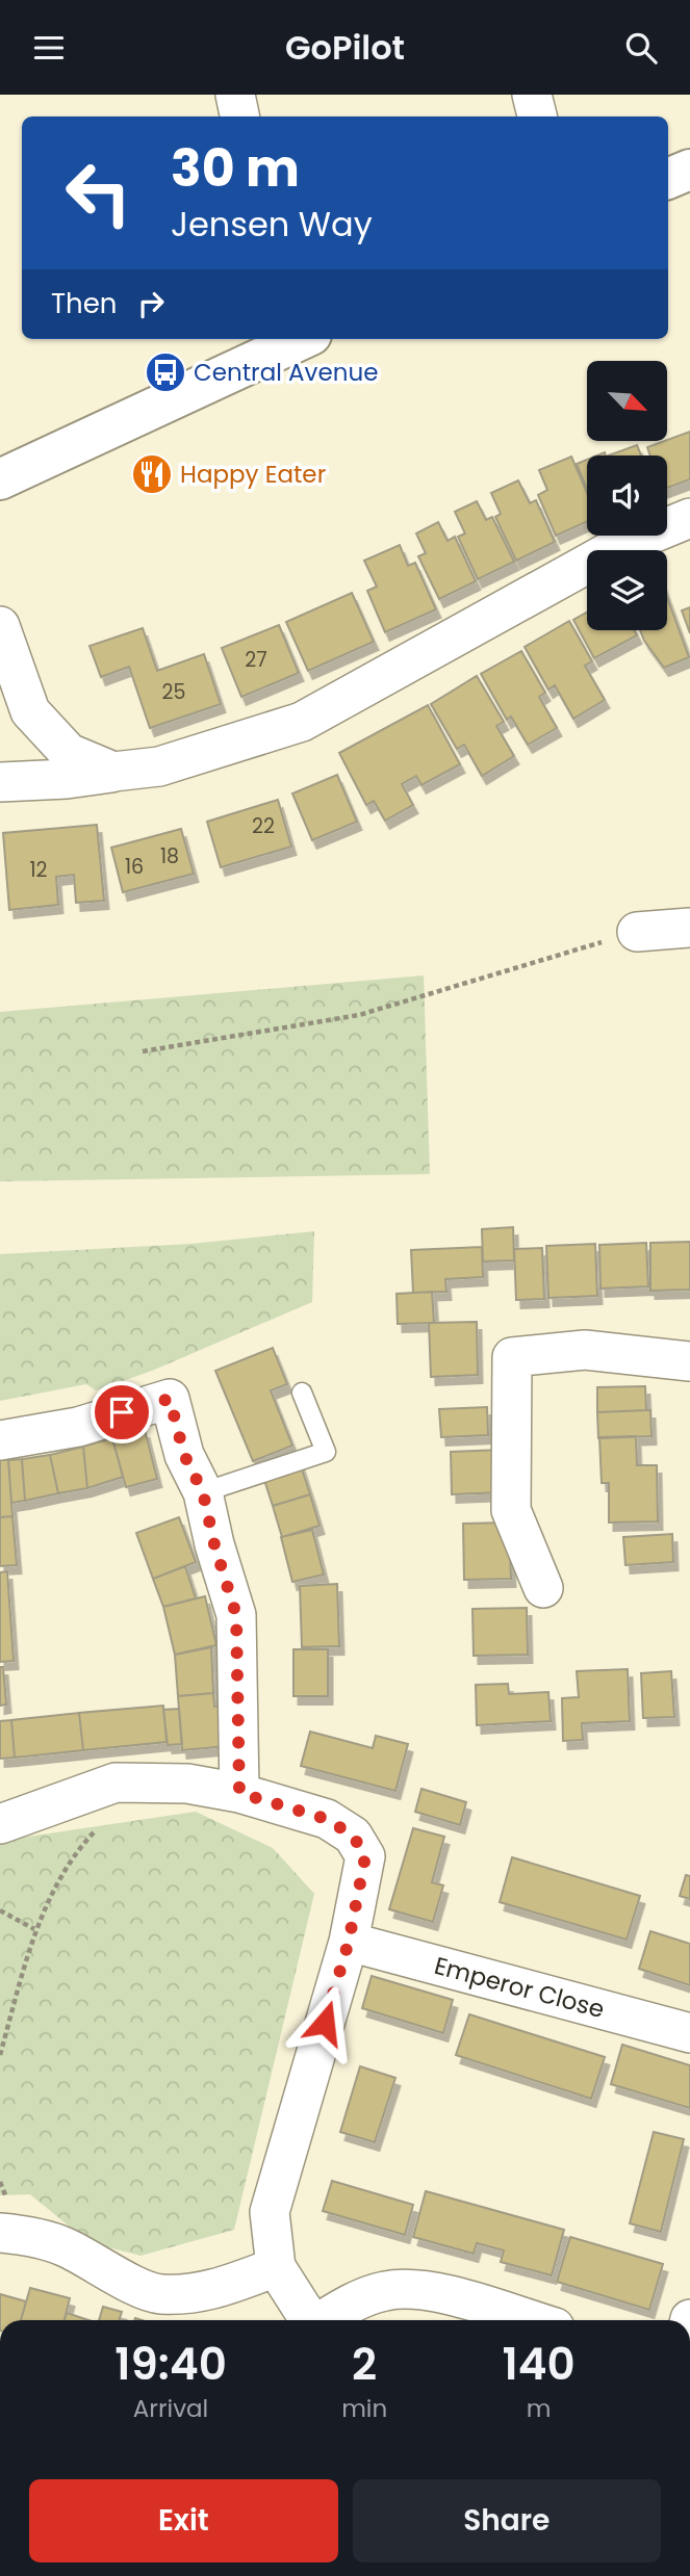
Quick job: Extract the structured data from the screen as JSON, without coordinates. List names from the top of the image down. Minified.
{"streets":{"street":["Emperor Close"]},"places":{"bus stop":["Central Avenue"],"restaurant":["Happy Eater"]},"house_numbers":["27","25","22","18","16","12"],"north":"bottom right","page":{"header":"GoPilot","turn":["30 m","Jensen Way"],"then":"Then","eta":["19:40","Arrival","2","min","140","m"],"buttons":["Exit","Share"]}}
